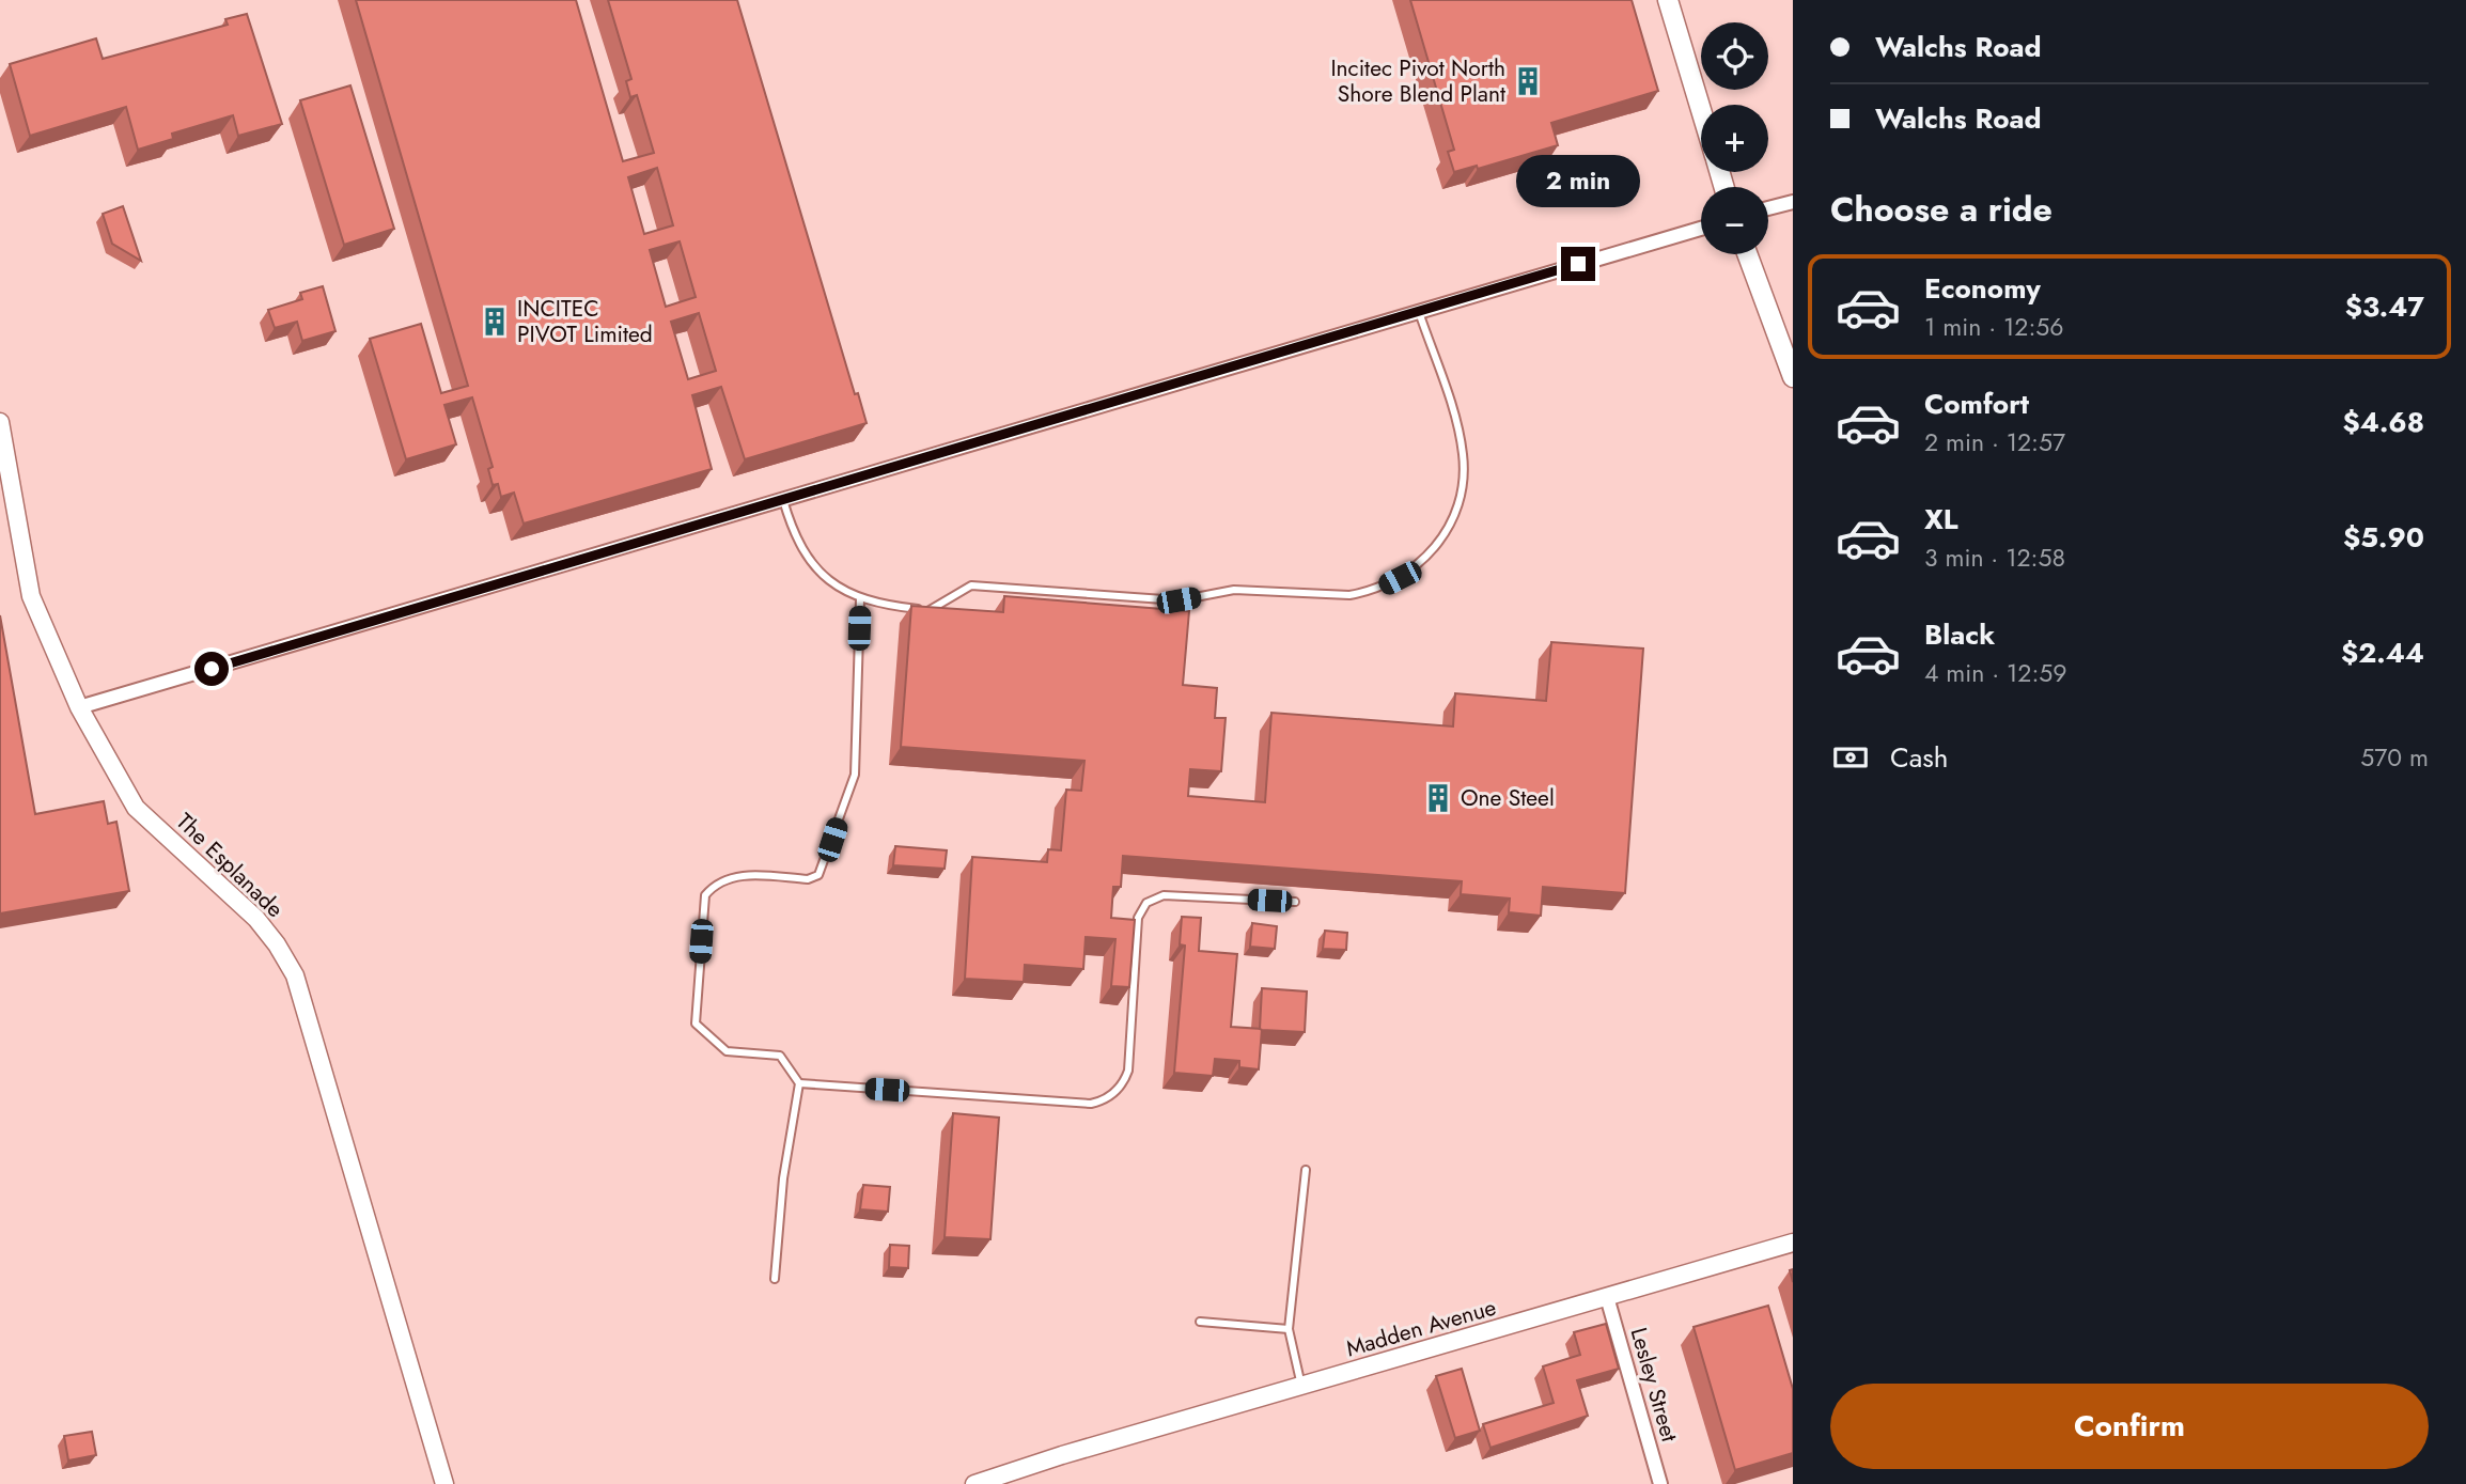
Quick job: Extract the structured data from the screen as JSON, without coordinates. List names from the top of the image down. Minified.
{"streets":{"street":["The Esplanade","Madden Avenue","Lesley Street"]},"crossings":[["Madden Avenue","Lesley Street"]],"places":{"building":["Incitec Pivot North Shore Blend Plant","INCITEC PIVOT Limited","One Steel"]},"page":{"banner":["Walchs Road","Walchs Road"],"map_buttons":["+","−"],"bubble":"2 min","heading":"Choose a ride","list":[{"name":"Economy","note":"1 min · 12:56","value":"$3.47"},{"name":"Comfort","note":"2 min · 12:57","value":"$4.68"},{"name":"XL","note":"3 min · 12:58","value":"$5.90"},{"name":"Black","note":"4 min · 12:59","value":"$2.44"}],"pay":["Cash","570 m"],"buttons":"Confirm"}}
